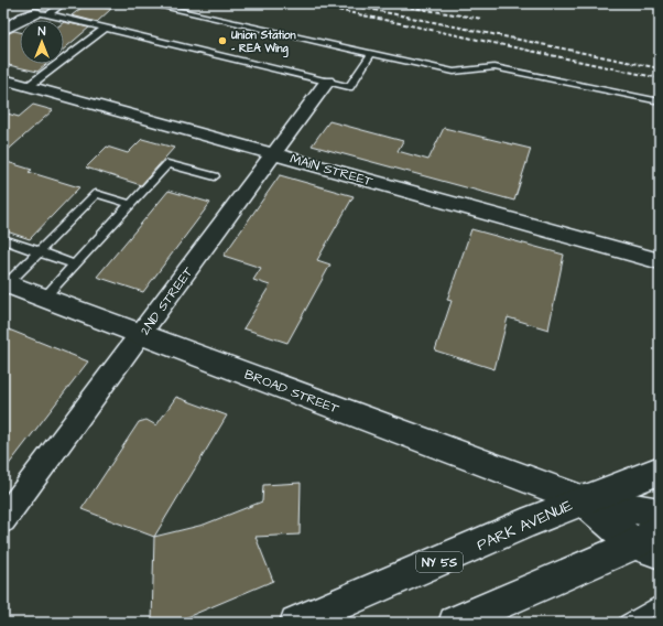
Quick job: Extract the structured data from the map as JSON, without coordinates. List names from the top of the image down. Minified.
{"streets":{"main road":["BROAD STREET","PARK AVENUE","NY 5S"],"street":["MAIN STREET","2ND STREET"]},"crossings":[["MAIN STREET","2ND STREET"],["2ND STREET","BROAD STREET"],["BROAD STREET","PARK AVENUE"],["BROAD STREET","NY 5S"],["PARK AVENUE","NY 5S"]],"places":["Union Station - REA Wing"],"north":"top"}
